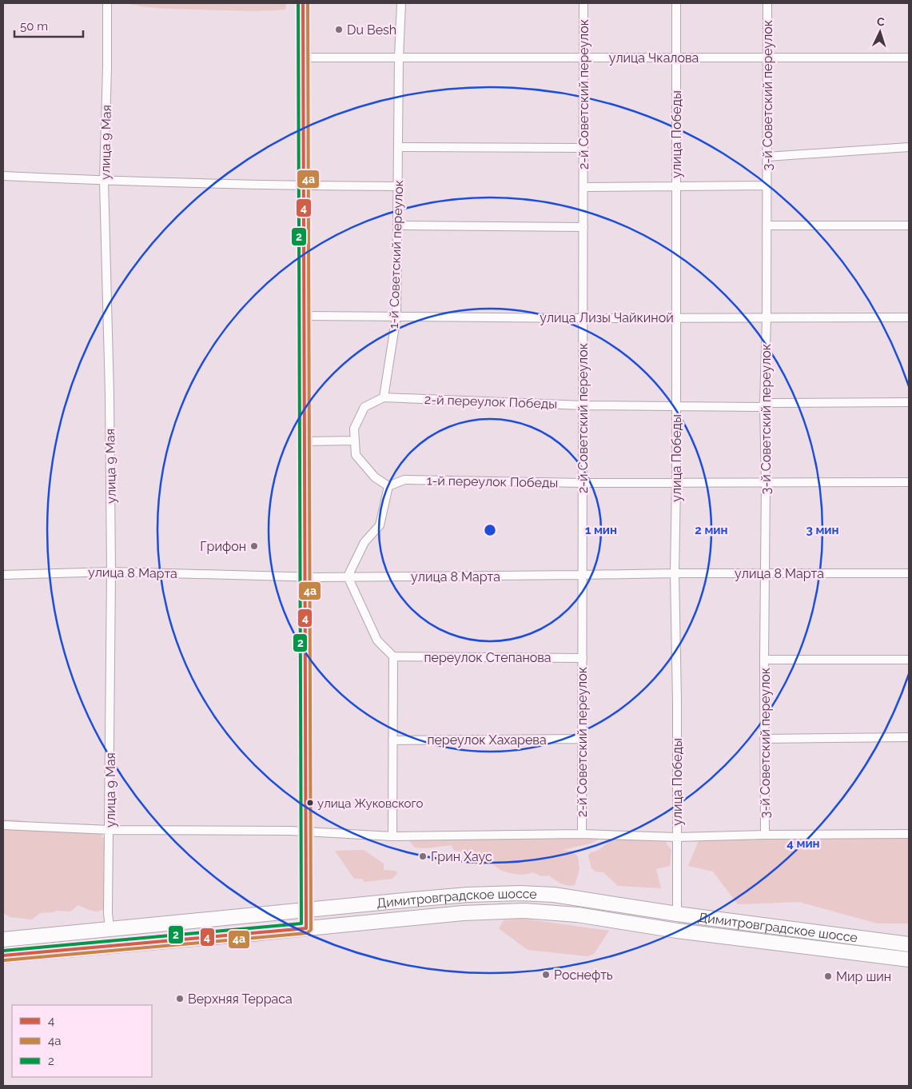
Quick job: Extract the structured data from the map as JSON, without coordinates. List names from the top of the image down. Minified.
{"streets":{"highway":["Димитровградское шоссе"],"street":["улица Чкалова","2-й Советский переулок","3-й Советский переулок","улица Победы","улица 9 Мая","1-й Советский переулок","улица Лизы Чайкиной","2-й переулок Победы","1-й переулок Победы","улица 8 Марта","переулок Степанова","переулок Хахарева"]},"crossings":[["улица Чкалова","2-й Советский переулок"],["улица Чкалова","3-й Советский переулок"],["улица Чкалова","улица Победы"],["улица Чкалова","1-й Советский переулок"],["2-й Советский переулок","улица Лизы Чайкиной"],["2-й Советский переулок","2-й переулок Победы"],["2-й Советский переулок","1-й переулок Победы"],["2-й Советский переулок","улица 8 Марта"],["2-й Советский переулок","переулок Степанова"],["2-й Советский переулок","переулок Хахарева"],["3-й Советский переулок","улица Лизы Чайкиной"],["3-й Советский переулок","2-й переулок Победы"],["3-й Советский переулок","1-й переулок Победы"],["3-й Советский переулок","улица 8 Марта"],["улица Победы","улица Лизы Чайкиной"],["улица Победы","2-й переулок Победы"],["улица Победы","1-й переулок Победы"],["улица Победы","улица 8 Марта"],["улица Победы","Димитровградское шоссе"],["улица 9 Мая","улица 8 Марта"],["улица 9 Мая","Димитровградское шоссе"],["1-й Советский переулок","улица Лизы Чайкиной"],["1-й Советский переулок","2-й переулок Победы"]],"places":["Du Besh","Грифон","улица Жуковского","Грин Хаус","Роснефть","Мир шин","Верхняя Терраса"],"lines":["transit line 4","transit line 4а","transit line 2"],"legend":["4","4а","2"],"scale_bar":"50 m","north":"top","rings":["1 мин","2 мин","3 мин","4 мин"]}
